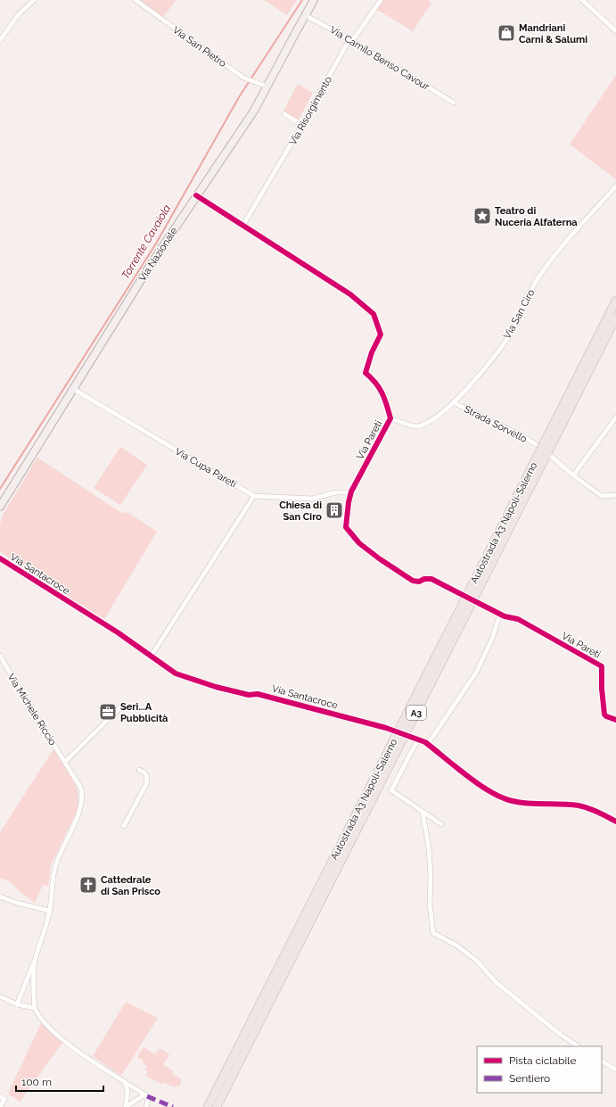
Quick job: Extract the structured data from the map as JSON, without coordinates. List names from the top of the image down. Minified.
{"streets":{"highway":["Autostrada A3 Napoli-Salerno","A3"],"main road":["Via Nazionale"],"street":["Via San Pietro","Via Camilo Benso Cavour","Via Risorgimento","Via San Ciro","Strada Sorvello","Via Pareti","Via Cupa Pareti","Via Santacroce","Via Michele Riccio"]},"crossings":[["Via San Pietro","Via Nazionale"],["Via Camilo Benso Cavour","Via Risorgimento"],["Via Camilo Benso Cavour","Via Nazionale"],["Via Risorgimento","Via Pareti"],["Via Nazionale","Via Pareti"],["Via Nazionale","Via Cupa Pareti"],["Via San Ciro","Strada Sorvello"],["Via San Ciro","Via Pareti"],["Via Pareti","Via Cupa Pareti"]],"water":["Torrente Cavaiola"],"places":{"shop":["Mandriani Carni & Salumi"],"place":["Teatro di Nuceria Alfaterna"],"building":["Chiesa di San Ciro"],"office":["Seri...A Pubblicità"],"church":["Cattedrale di San Prisco"]},"legend":["Pista ciclabile","Sentiero"],"scale_bar":"100 m"}
